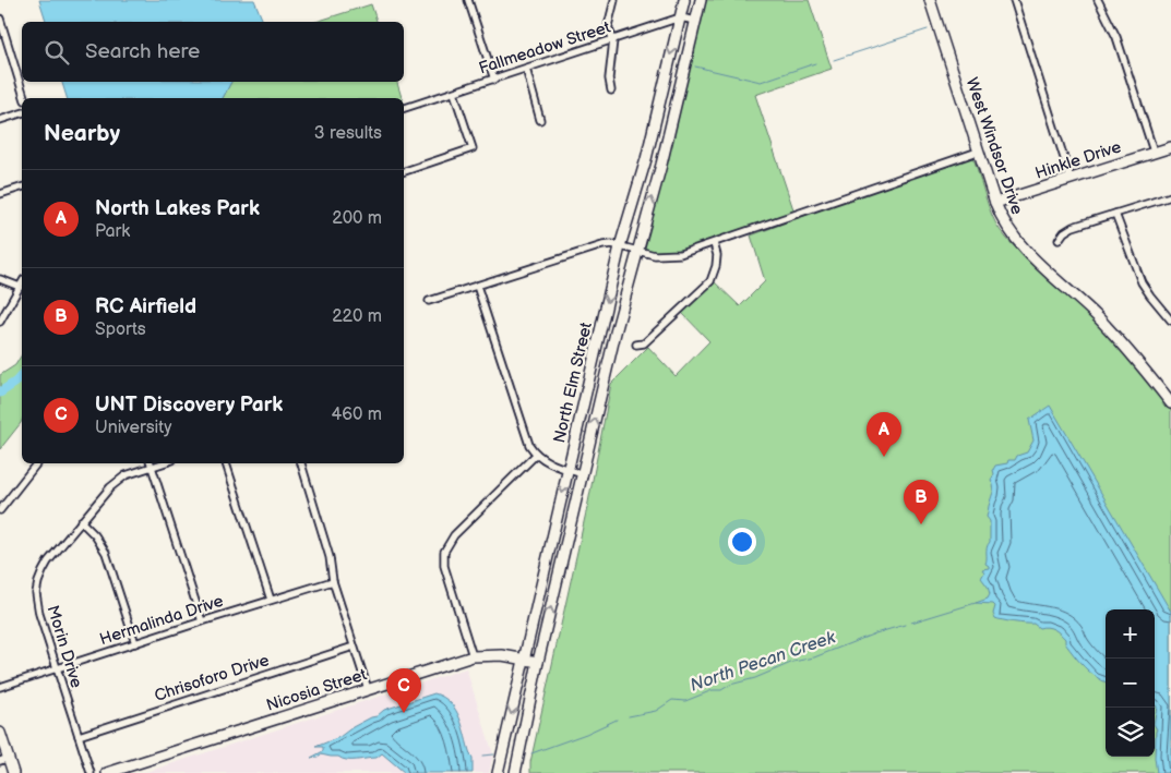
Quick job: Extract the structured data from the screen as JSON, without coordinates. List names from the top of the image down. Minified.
{"streets":{"main road":["West Windsor Drive","Hinkle Drive","North Elm Street","Nicosia Street"],"street":["Fallmeadow Street","Hermalinda Drive","Morin Drive","Chrisoforo Drive"]},"crossings":[["Fallmeadow Street","North Elm Street"],["West Windsor Drive","Hinkle Drive"],["North Elm Street","Nicosia Street"],["Hermalinda Drive","Morin Drive"],["Morin Drive","Chrisoforo Drive"]],"water":["North Pecan Creek"],"page":{"search":"Search here","heading":["Nearby","3 results"],"list":[{"mark":"A","name":"North Lakes Park","note":"Park","value":"200 m"},{"mark":"B","name":"RC Airfield","note":"Sports","value":"220 m"},{"mark":"C","name":"UNT Discovery Park","note":"University","value":"460 m"}],"pins":["A","B","C"],"map_buttons":["+","−"]}}
